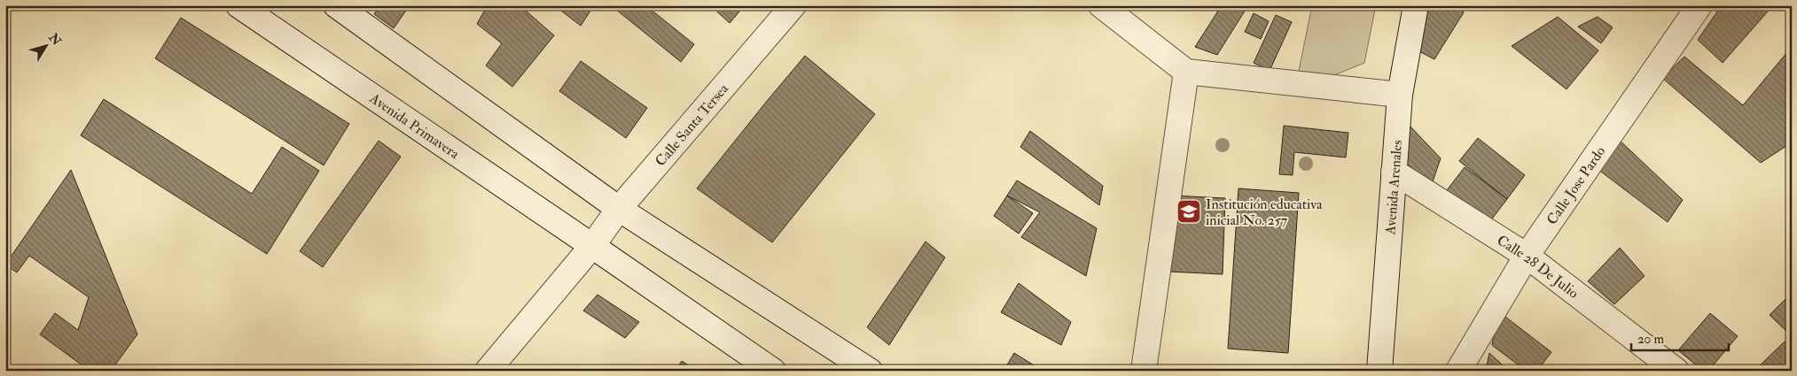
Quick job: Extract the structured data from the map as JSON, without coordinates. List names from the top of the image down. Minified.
{"streets":{"street":["Calle Santa Tersea","Avenida Primavera","Calle Jose Pardo","Avenida Arenales","Calle 28 De Julio"]},"crossings":[["Calle Santa Tersea","Avenida Primavera"],["Calle Jose Pardo","Calle 28 De Julio"],["Avenida Arenales","Calle 28 De Julio"]],"places":{"school or university":["Institución educativa inicial No. 257"]},"scale_bar":"20 m","north":"top right"}
